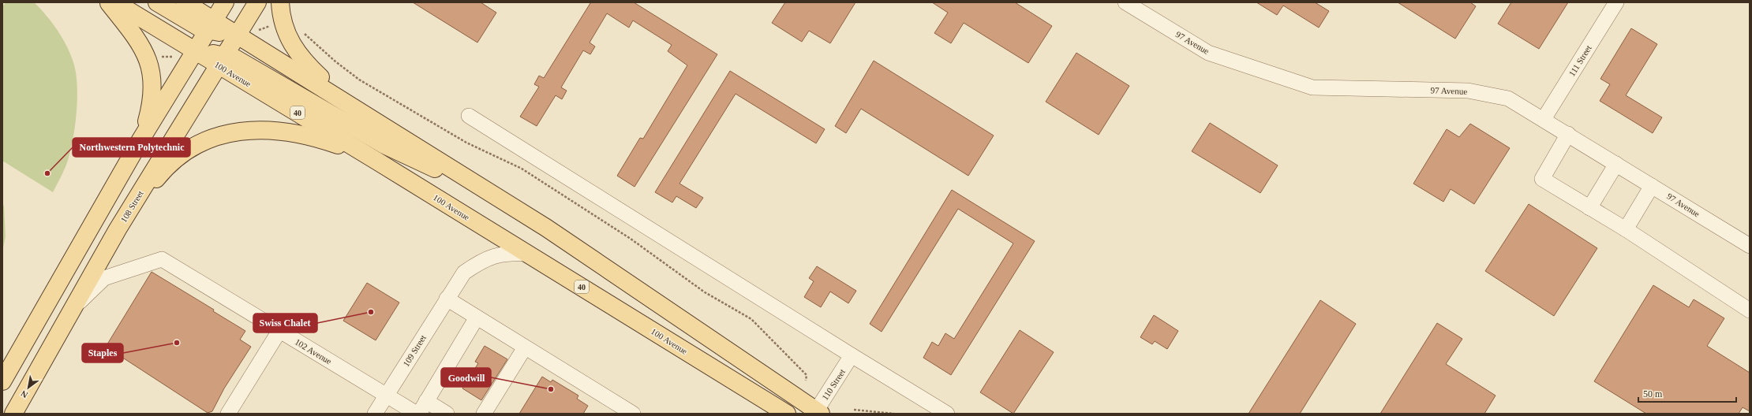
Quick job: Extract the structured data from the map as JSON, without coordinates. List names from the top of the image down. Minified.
{"streets":{"main road":["100 Avenue","40","108 Street"],"street":["97 Avenue","111 Street","109 Street","102 Avenue","110 Street"]},"crossings":[["97 Avenue","111 Street"],["100 Avenue","108 Street"],["100 Avenue","109 Street"],["108 Street","102 Avenue"],["109 Street","102 Avenue"]],"places":["Northwestern Polytechnic","Swiss Chalet","Staples","Goodwill"],"scale_bar":"50 m","north":"bottom left"}
